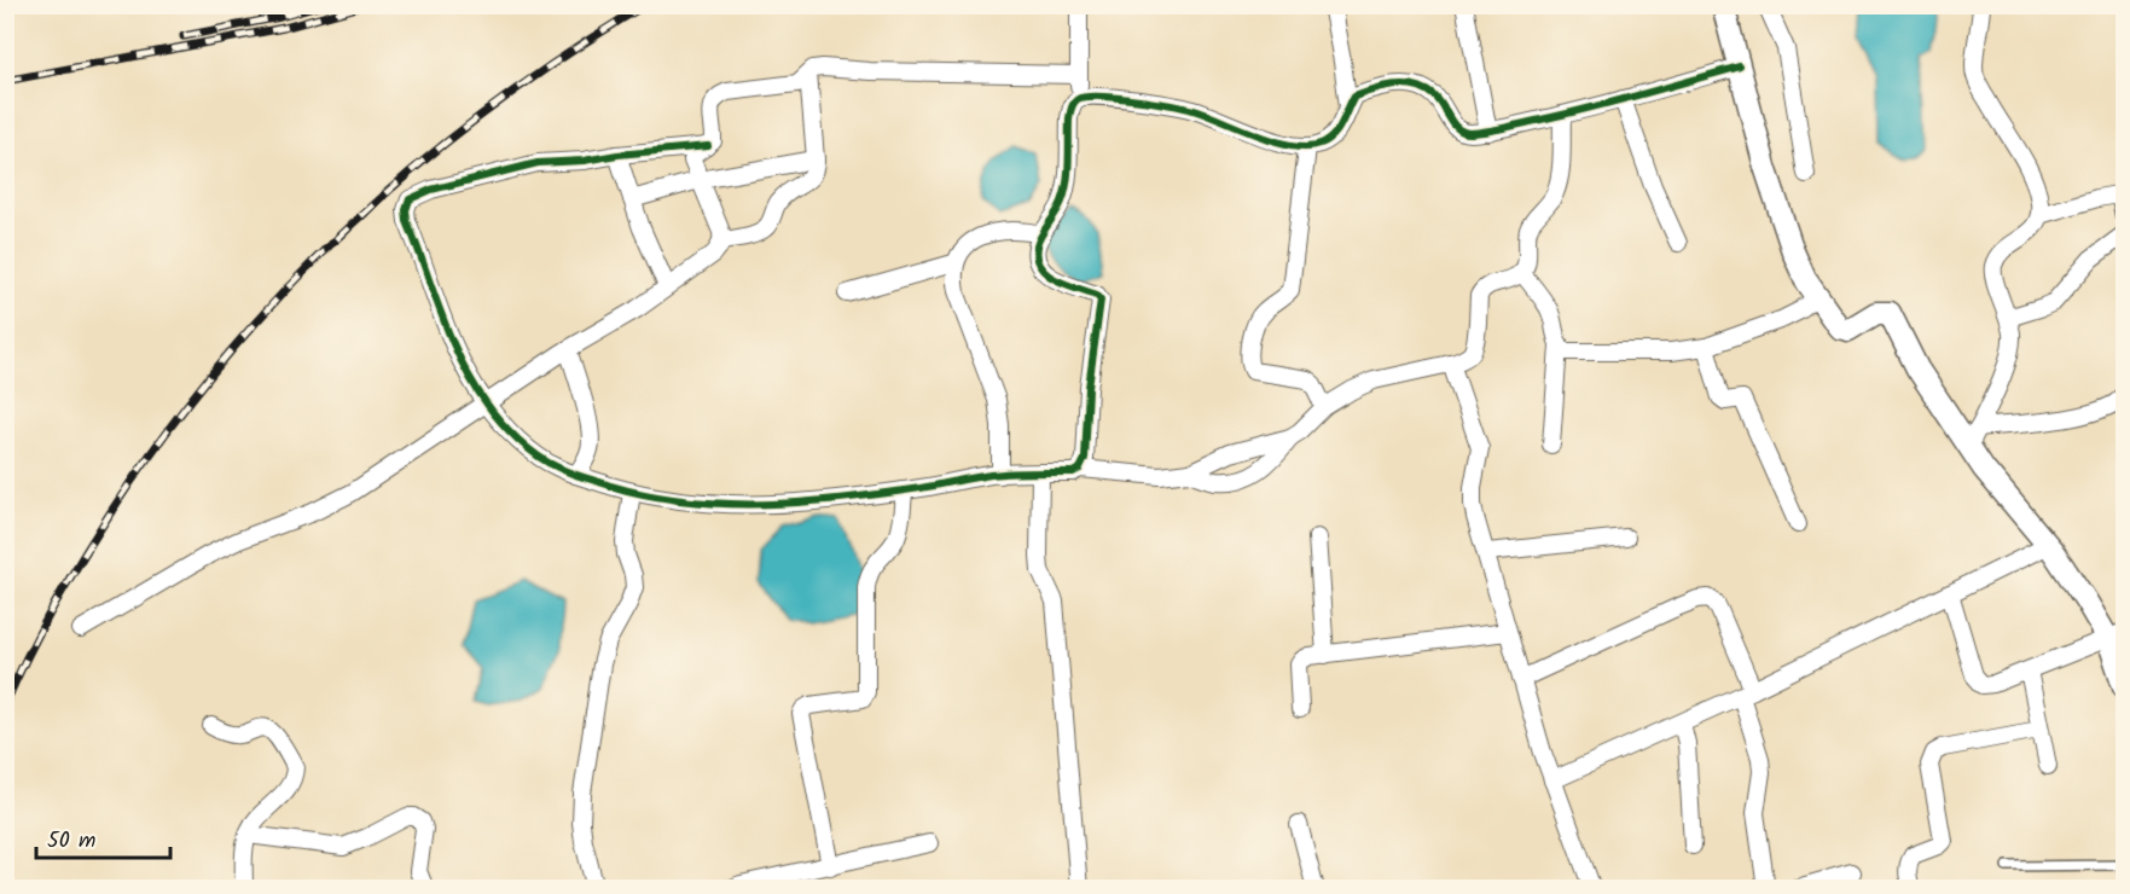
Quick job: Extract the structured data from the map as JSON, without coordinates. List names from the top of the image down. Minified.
{"scale_bar":"50 m"}
